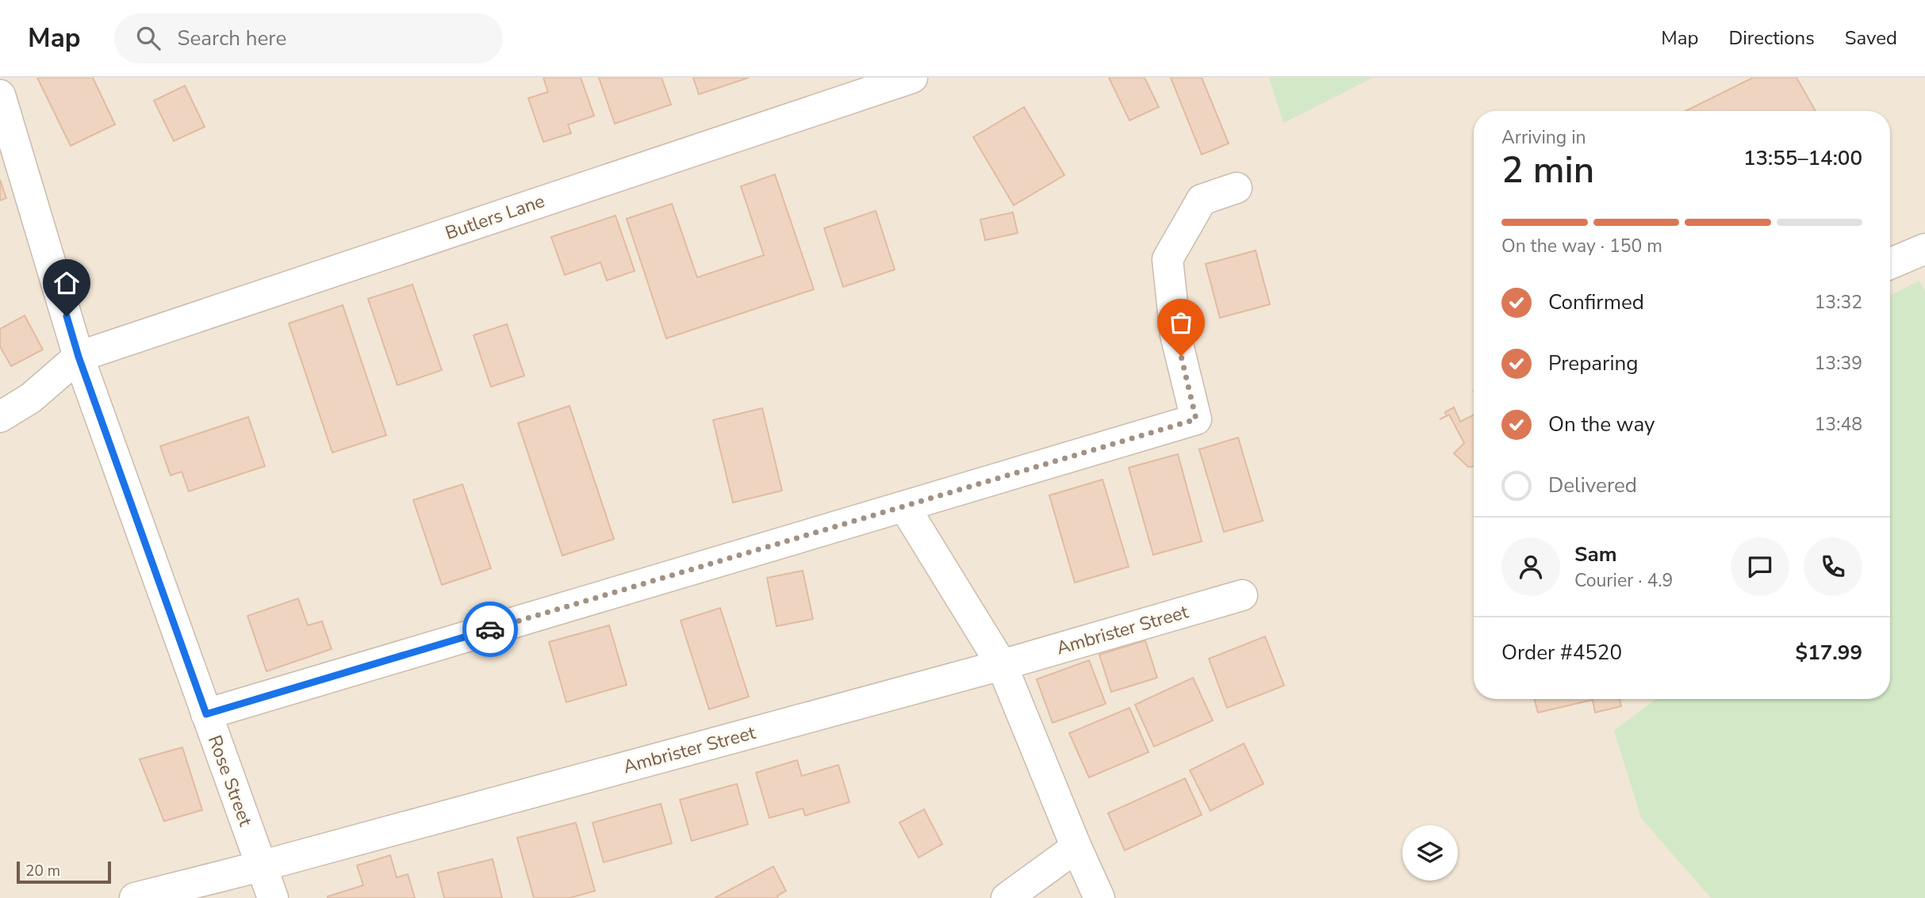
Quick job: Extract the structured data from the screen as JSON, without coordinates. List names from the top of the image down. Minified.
{"streets":{"street":["Butlers Lane","Ambrister Street","Rose Street"]},"crossings":[["Butlers Lane","Rose Street"],["Ambrister Street","Rose Street"]],"scale_bar":"20 m","page":{"header":"Map","search":"Search here","nav":["Map","Directions","Saved"],"heading":["2 min","Arriving in","13:55–14:00"],"panel":["Sam","Courier · 4.9","Order #4520","$17.99"],"bar":"On the way · 150 m","list":[["Confirmed","13:32"],["Preparing","13:39"],["On the way","13:48"],"Delivered"],"scale":"20 m"}}
